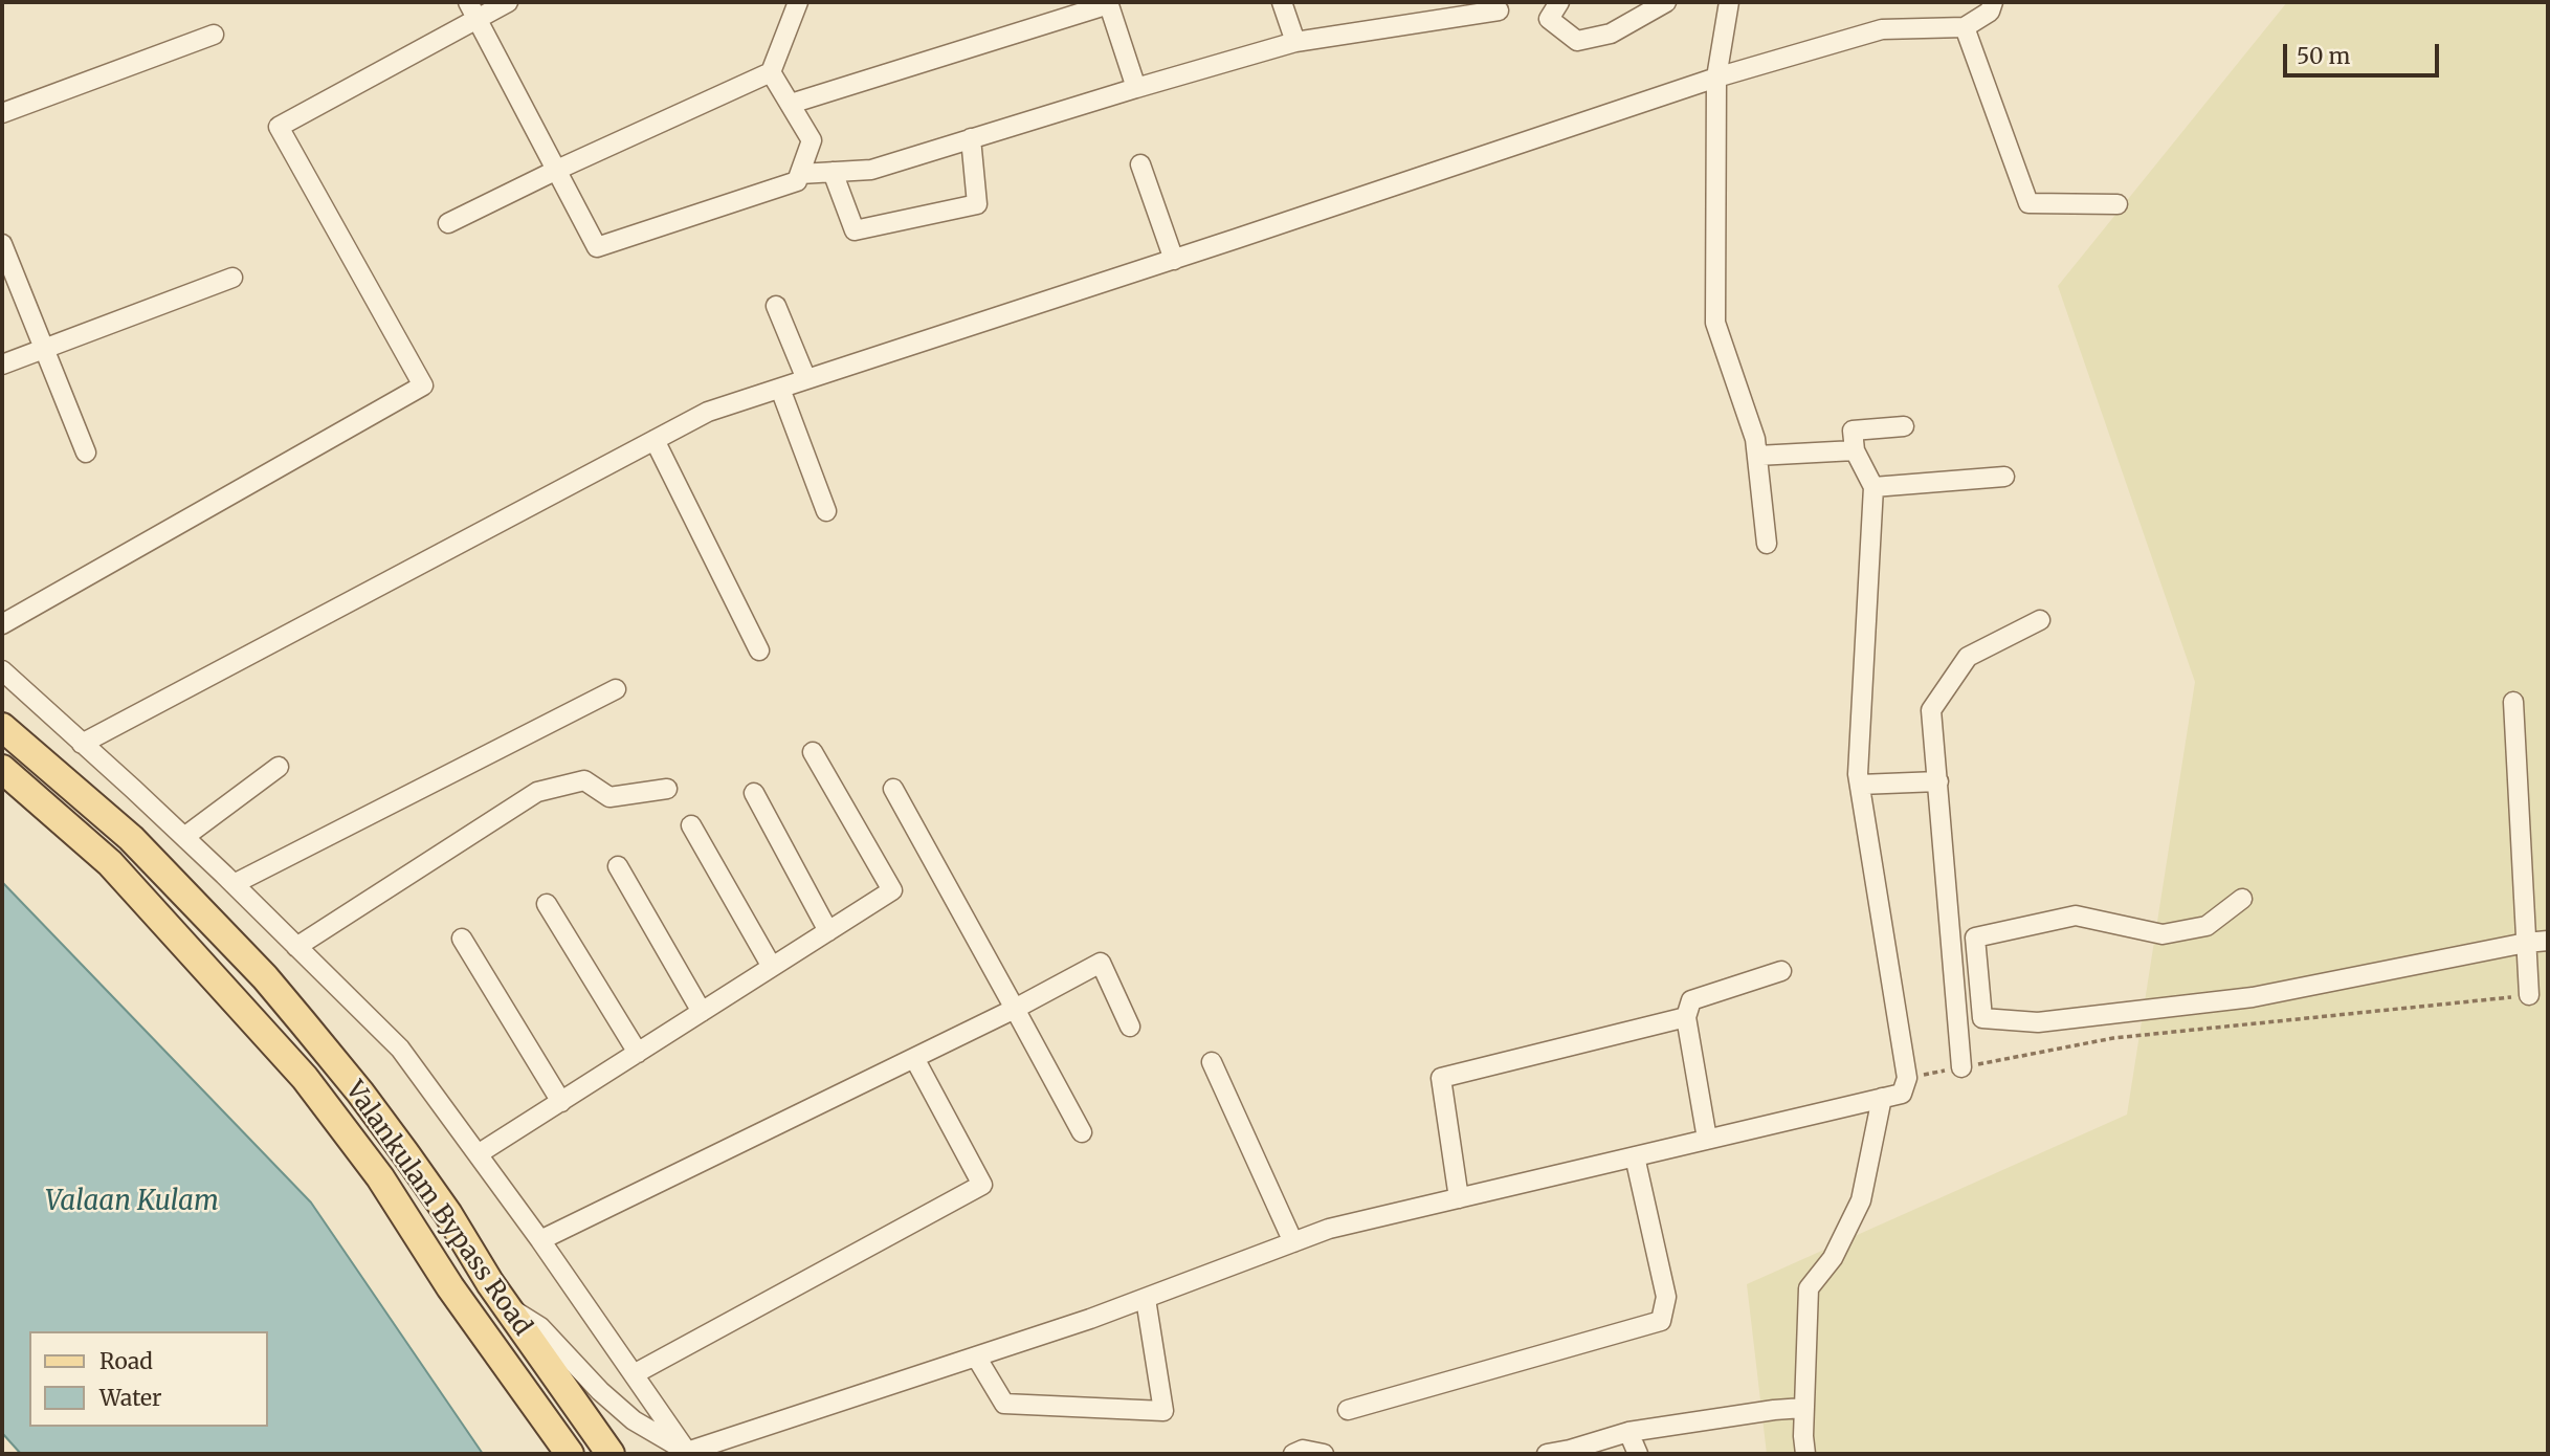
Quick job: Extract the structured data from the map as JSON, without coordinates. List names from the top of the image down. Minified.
{"streets":{"main road":["Valankulam Bypass Road"]},"water":["Valaan Kulam"],"legend":["Road","Water"],"scale_bar":"50 m"}
